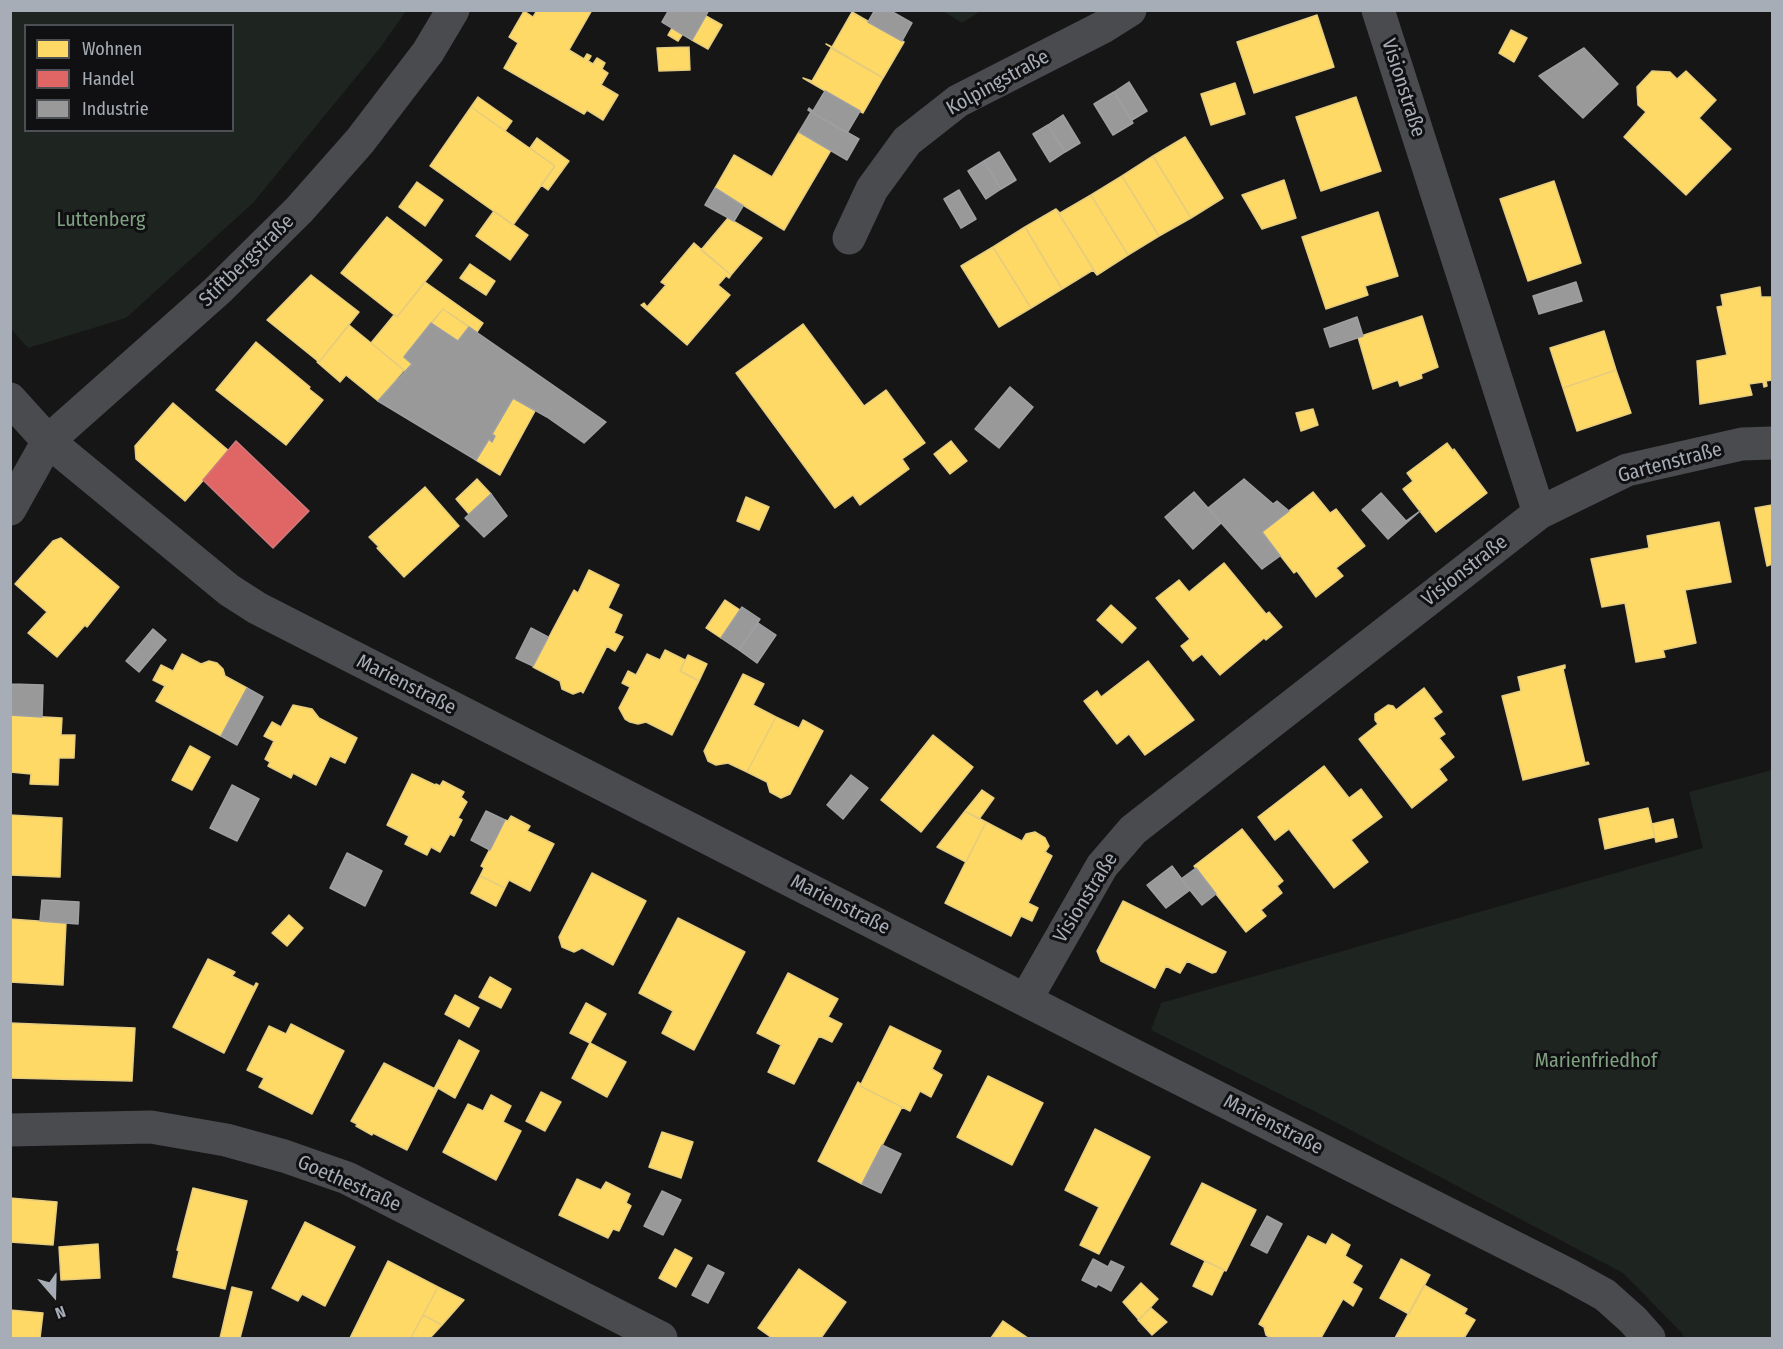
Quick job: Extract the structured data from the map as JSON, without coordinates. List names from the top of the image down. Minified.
{"streets":{"street":["Kolpingstraße","Visionstraße","Stiftbergstraße","Gartenstraße","Marienstraße","Goethestraße"]},"crossings":[["Visionstraße","Gartenstraße"],["Visionstraße","Marienstraße"],["Stiftbergstraße","Marienstraße"]],"parks":["Luttenberg","Marienfriedhof"],"legend":["Wohnen","Handel","Industrie"],"north":"bottom"}
